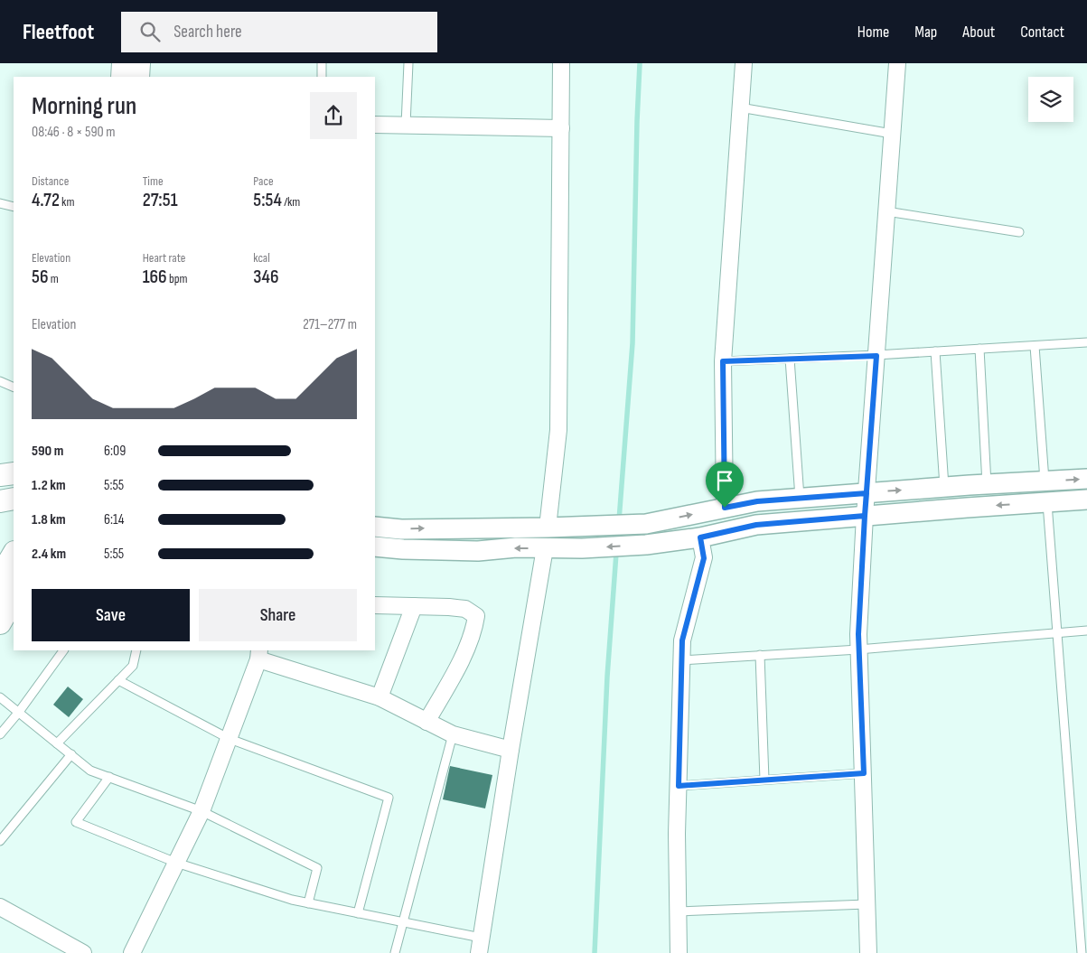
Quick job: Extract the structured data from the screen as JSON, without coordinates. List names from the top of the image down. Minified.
{"page":{"header":"Fleetfoot","search":"Search here","nav":["Home","Map","About","Contact"],"heading":["Morning run","08:46 · 8 × 590 m"],"stats":[["Distance","4.72 km"],["Time","27:51"],["Pace","5:54 /km"],["Elevation","56 m"],["Heart rate","166 bpm"],["kcal","346"]],"chart":["Elevation","271–277 m"],"list":[{"name":"590 m","note":"6:09"},{"name":"1.2 km","note":"5:55"},{"name":"1.8 km","note":"6:14"},{"name":"2.4 km","note":"5:55"}],"buttons":["Save","Share"]}}
